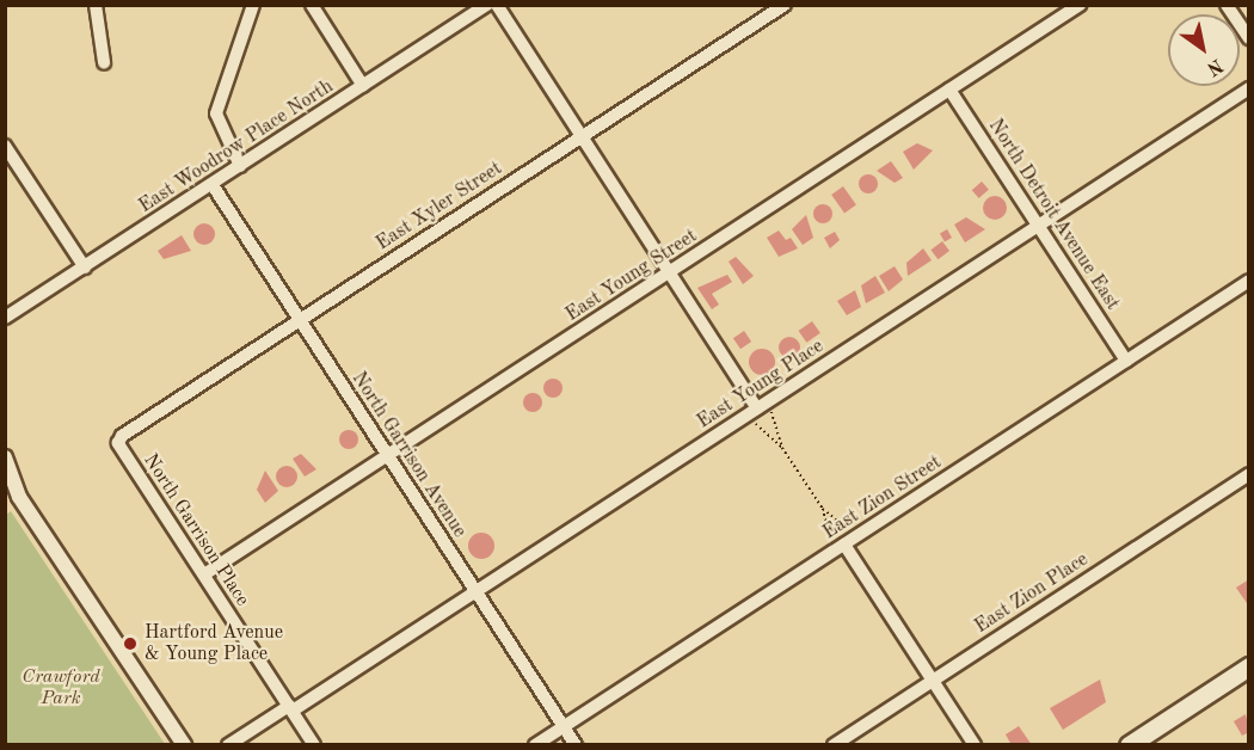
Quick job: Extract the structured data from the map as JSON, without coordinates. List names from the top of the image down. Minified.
{"streets":{"street":["East Woodrow Place North","East Xyler Street","North Detroit Avenue East","East Young Street","East Young Place","North Garrison Avenue","East Zion Street","North Garrison Place","East Zion Place"]},"crossings":[["East Woodrow Place North","North Garrison Avenue"],["East Xyler Street","North Garrison Avenue"],["East Xyler Street","North Garrison Place"],["North Detroit Avenue East","East Young Street"],["North Detroit Avenue East","East Young Place"],["North Detroit Avenue East","East Zion Street"],["East Young Street","North Garrison Avenue"],["East Young Street","North Garrison Place"],["East Young Place","North Garrison Avenue"],["East Young Place","North Garrison Place"],["North Garrison Avenue","East Zion Street"]],"parks":["Crawford Park"],"places":["Hartford Avenue & Young Place"],"north":"bottom right"}
